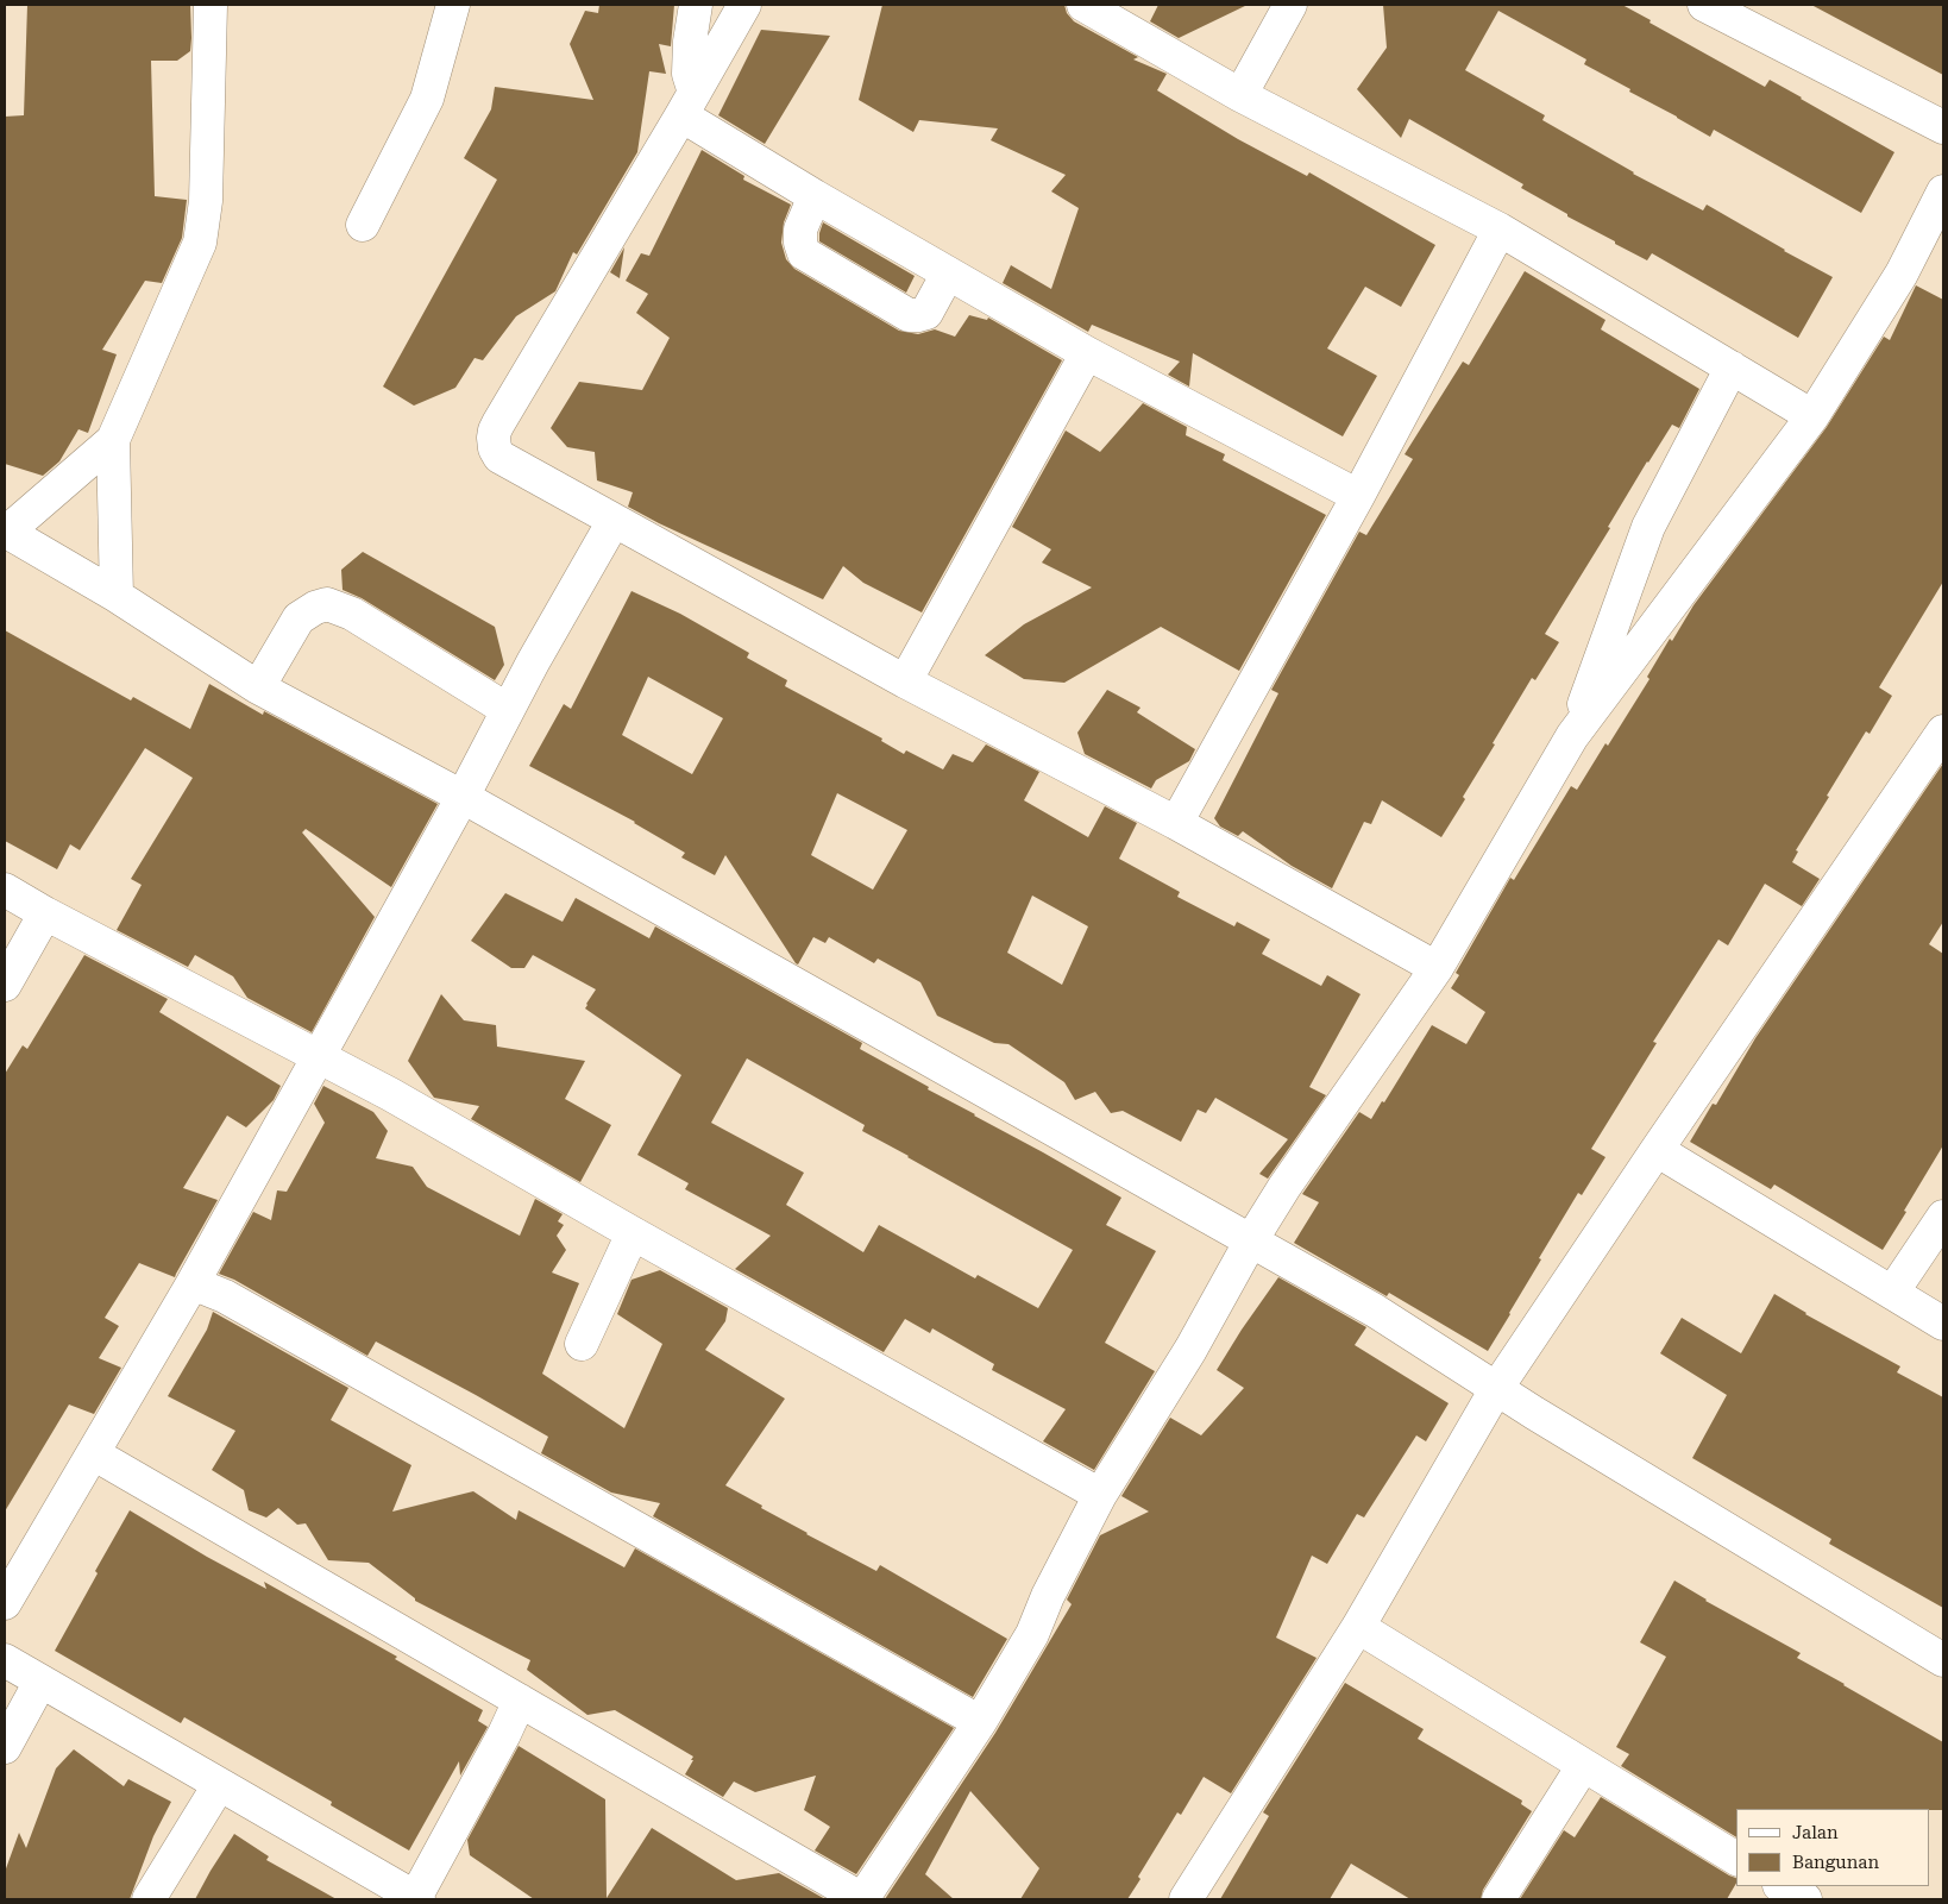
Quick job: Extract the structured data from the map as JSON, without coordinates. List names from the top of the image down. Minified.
{"legend":["Jalan","Bangunan"]}
